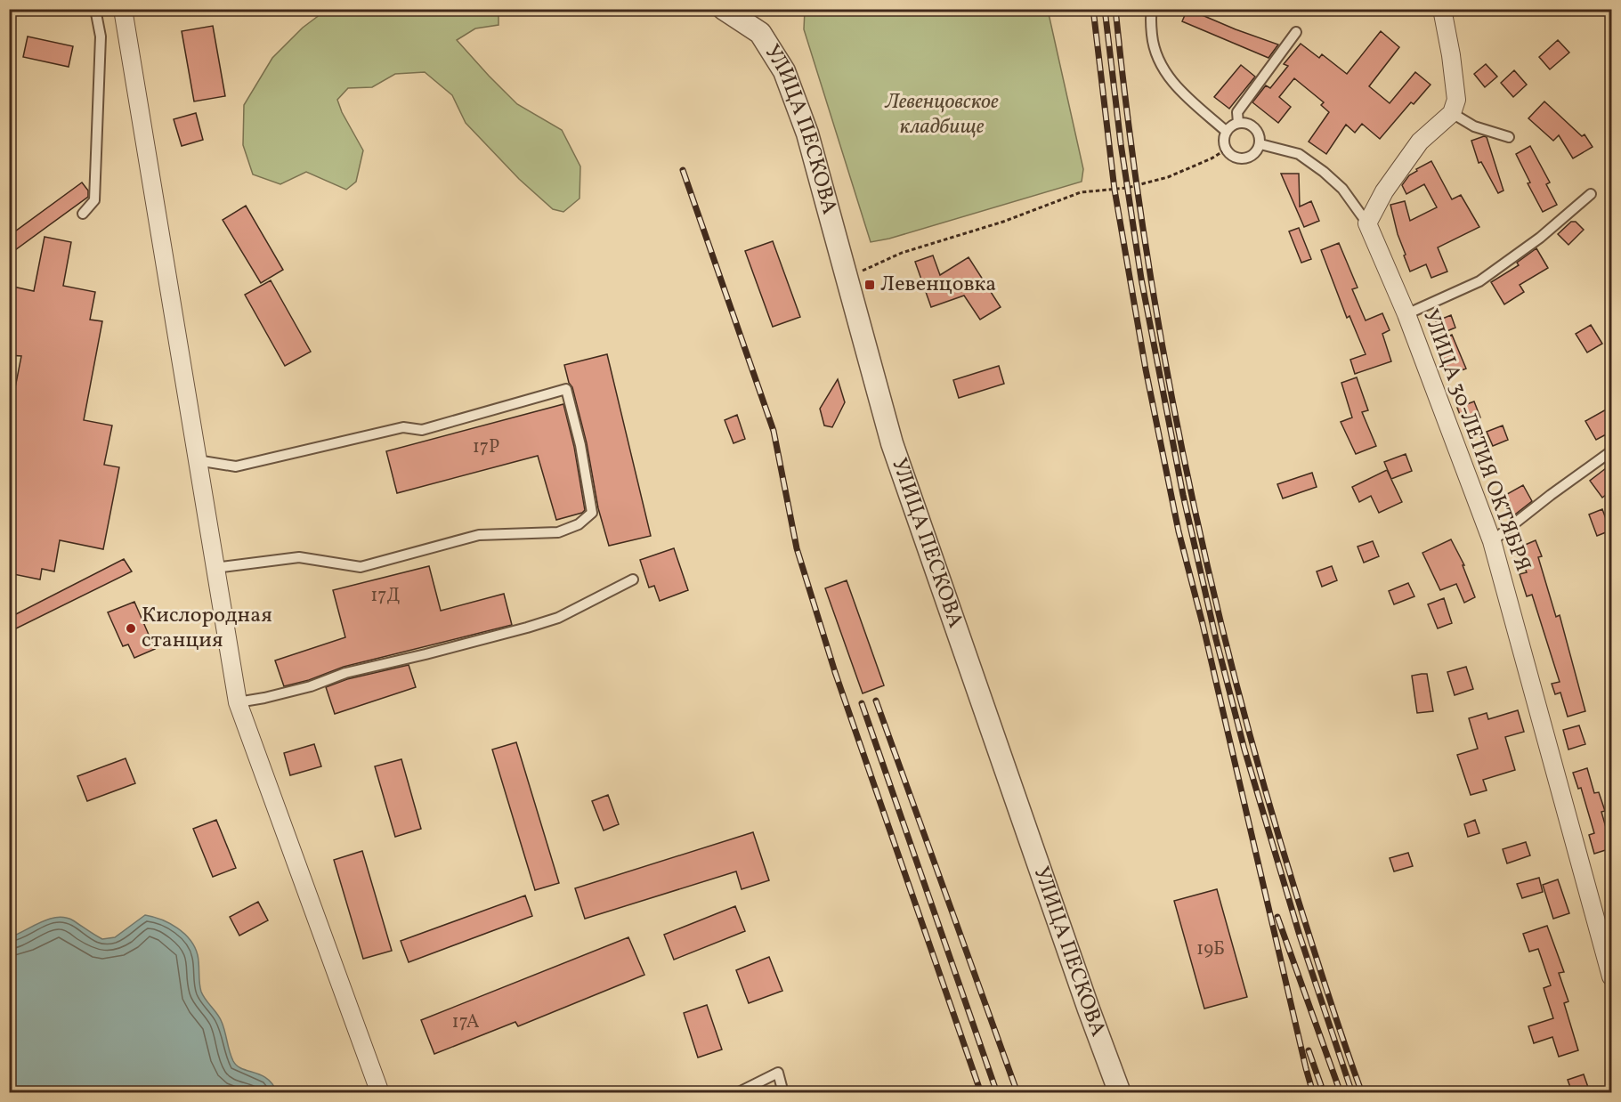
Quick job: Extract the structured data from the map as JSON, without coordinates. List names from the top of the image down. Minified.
{"streets":{"street":["УЛИЦА ПЕСКОВА","УЛИЦА 30-ЛЕТИЯ ОКТЯБРЯ"]},"parks":["Левенцовское кладбище"],"places":{"transit":["Левенцовка"],"other":["Кислородная станция"]},"house_numbers":["17Р","17Д","19Б","17А"]}
